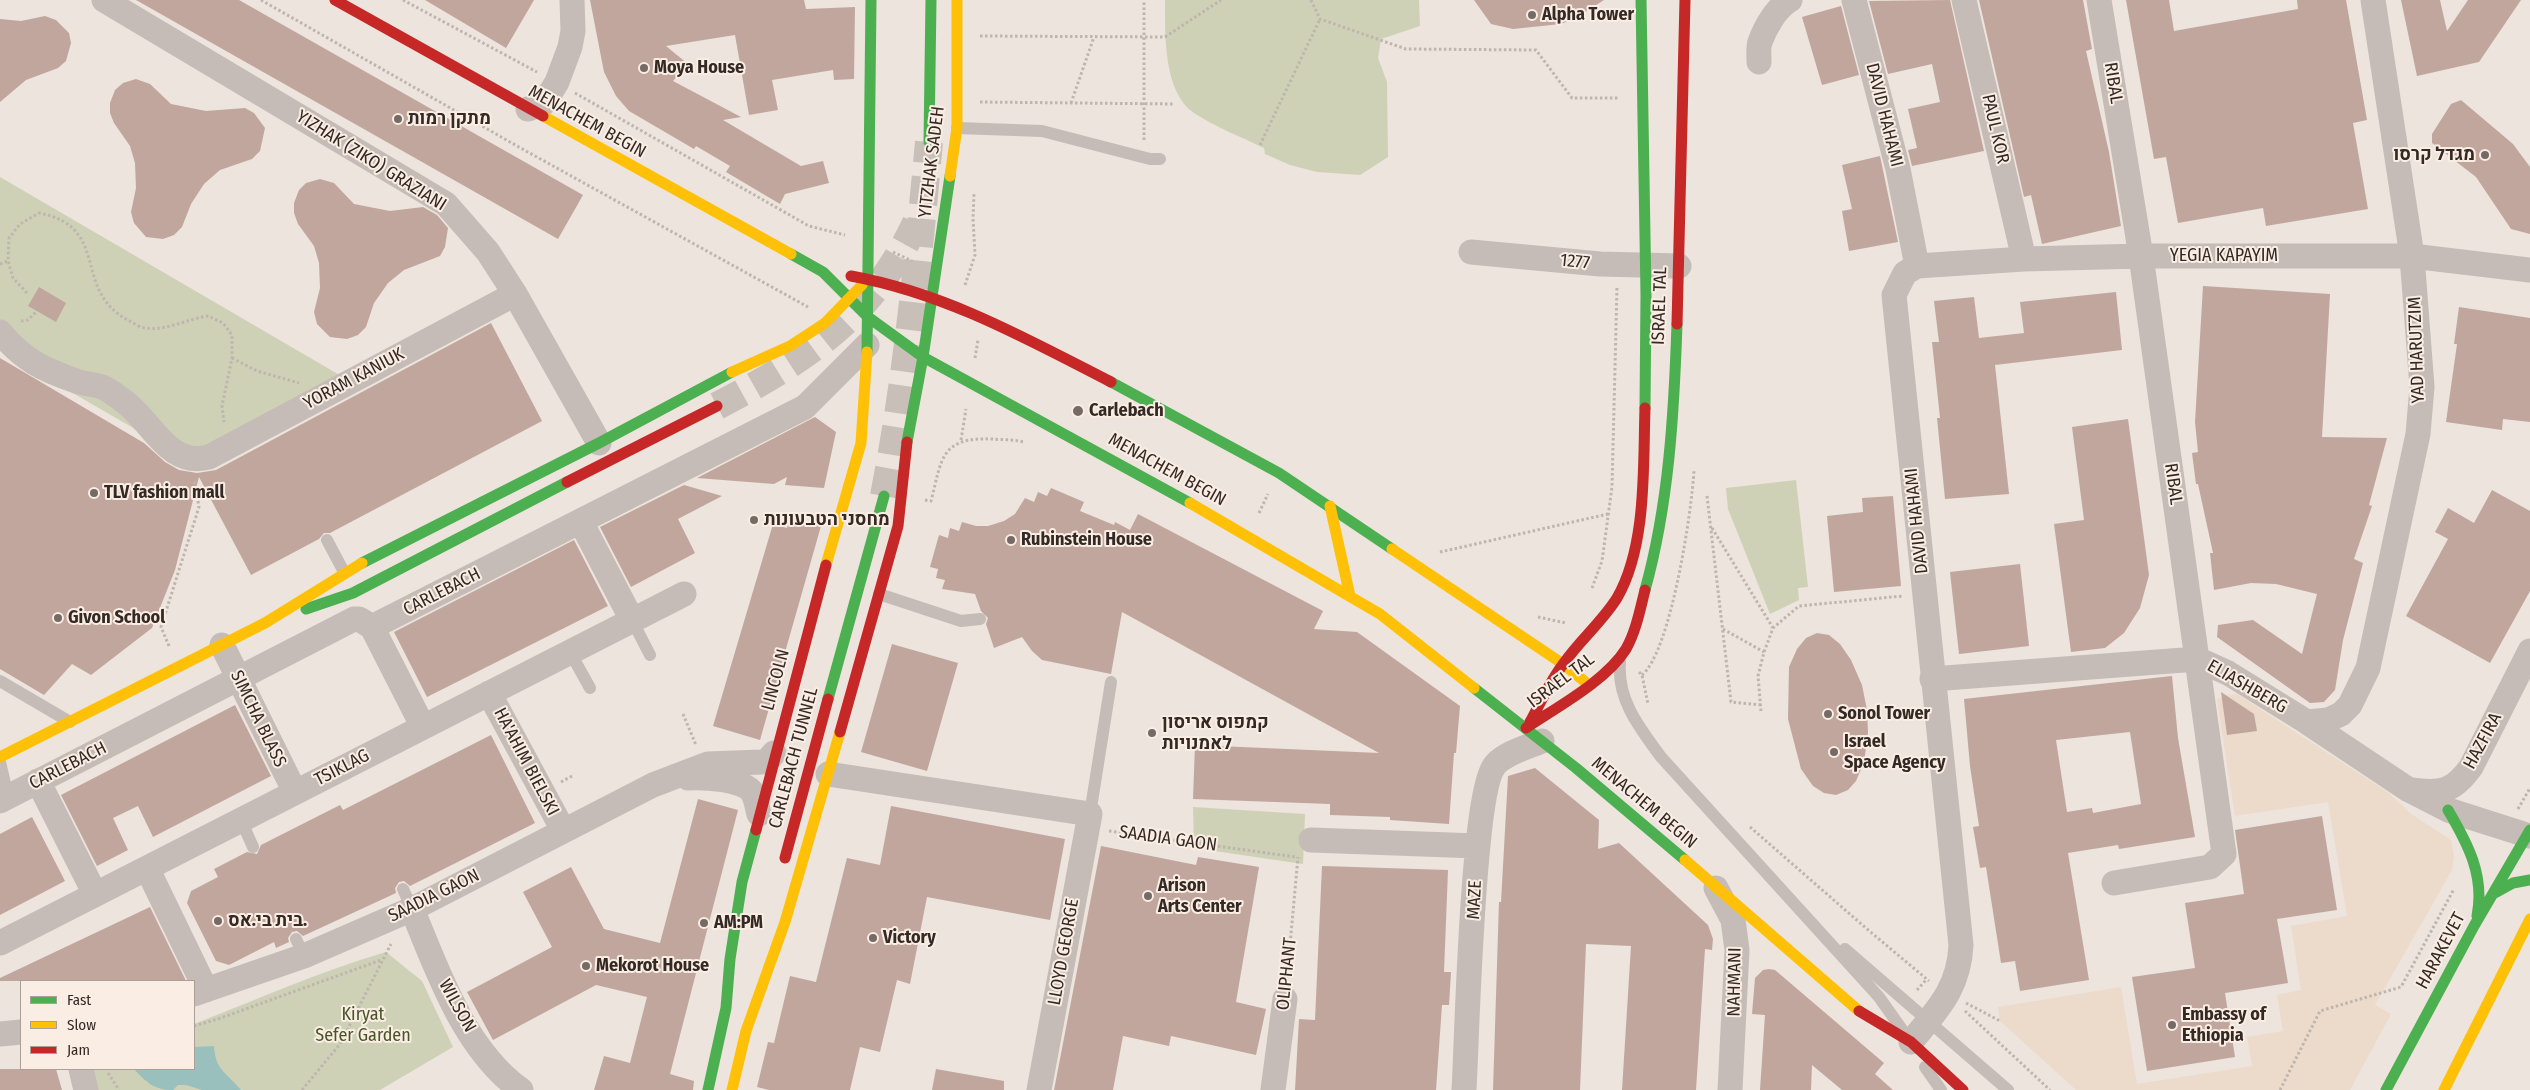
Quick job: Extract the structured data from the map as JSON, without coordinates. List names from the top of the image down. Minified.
{"streets":{"street":["RIBAL","DAVID HAHAMI","MENACHEM BEGIN","PAUL KOR","YIZHAK (ZIKO) GRAZIANI","YITZHAK SADEH","YEGIA KAPAYIM","1277","ISRAEL TAL","YAD HARUTZIM","YORAM KANIUK","CARLEBACH","LINCOLN","ELIASHBERG","SIMCHA BLASS","HAZFIRA","CARLEBACH TUNNEL","HA'AHIM BIELSKI","TSIKLAG","SAADIA GAON","MAZE","HARAKEVET","LLOYD GEORGE","OLIPHANT","NAHMANI","WILSON"]},"crossings":[["RIBAL","YEGIA KAPAYIM"],["RIBAL","ELIASHBERG"],["DAVID HAHAMI","MENACHEM BEGIN"],["DAVID HAHAMI","YEGIA KAPAYIM"],["DAVID HAHAMI","ELIASHBERG"],["MENACHEM BEGIN","YITZHAK SADEH"],["MENACHEM BEGIN","ISRAEL TAL"],["MENACHEM BEGIN","LINCOLN"],["MENACHEM BEGIN","MAZE"],["MENACHEM BEGIN","NAHMANI"],["PAUL KOR","YEGIA KAPAYIM"],["YIZHAK (ZIKO) GRAZIANI","YORAM KANIUK"],["YEGIA KAPAYIM","YAD HARUTZIM"],["1277","ISRAEL TAL"],["ISRAEL TAL","MAZE"],["YAD HARUTZIM","ELIASHBERG"],["CARLEBACH","LINCOLN"],["CARLEBACH","SIMCHA BLASS"],["LINCOLN","SAADIA GAON"],["ELIASHBERG","HAZFIRA"],["ELIASHBERG","HARAKEVET"],["SIMCHA BLASS","TSIKLAG"],["HA'AHIM BIELSKI","TSIKLAG"],["HA'AHIM BIELSKI","SAADIA GAON"],["SAADIA GAON","LLOYD GEORGE"],["SAADIA GAON","OLIPHANT"],["SAADIA GAON","WILSON"]],"parks":["Kiryat Sefer Garden"],"places":["Alpha Tower","Moya House","מתקן רמות","מגדל קרסו","Carlebach","TLV fashion mall","מחסני הטבעונות","Rubinstein House","Givon School","Sonol Tower","קמפוס אריסון לאמנויות","Israel Space Agency","Arison Arts Center","בית בי.אס.","AM:PM","Victory","Mekorot House","Embassy of Ethiopia"],"legend":["Fast","Slow","Jam"]}
